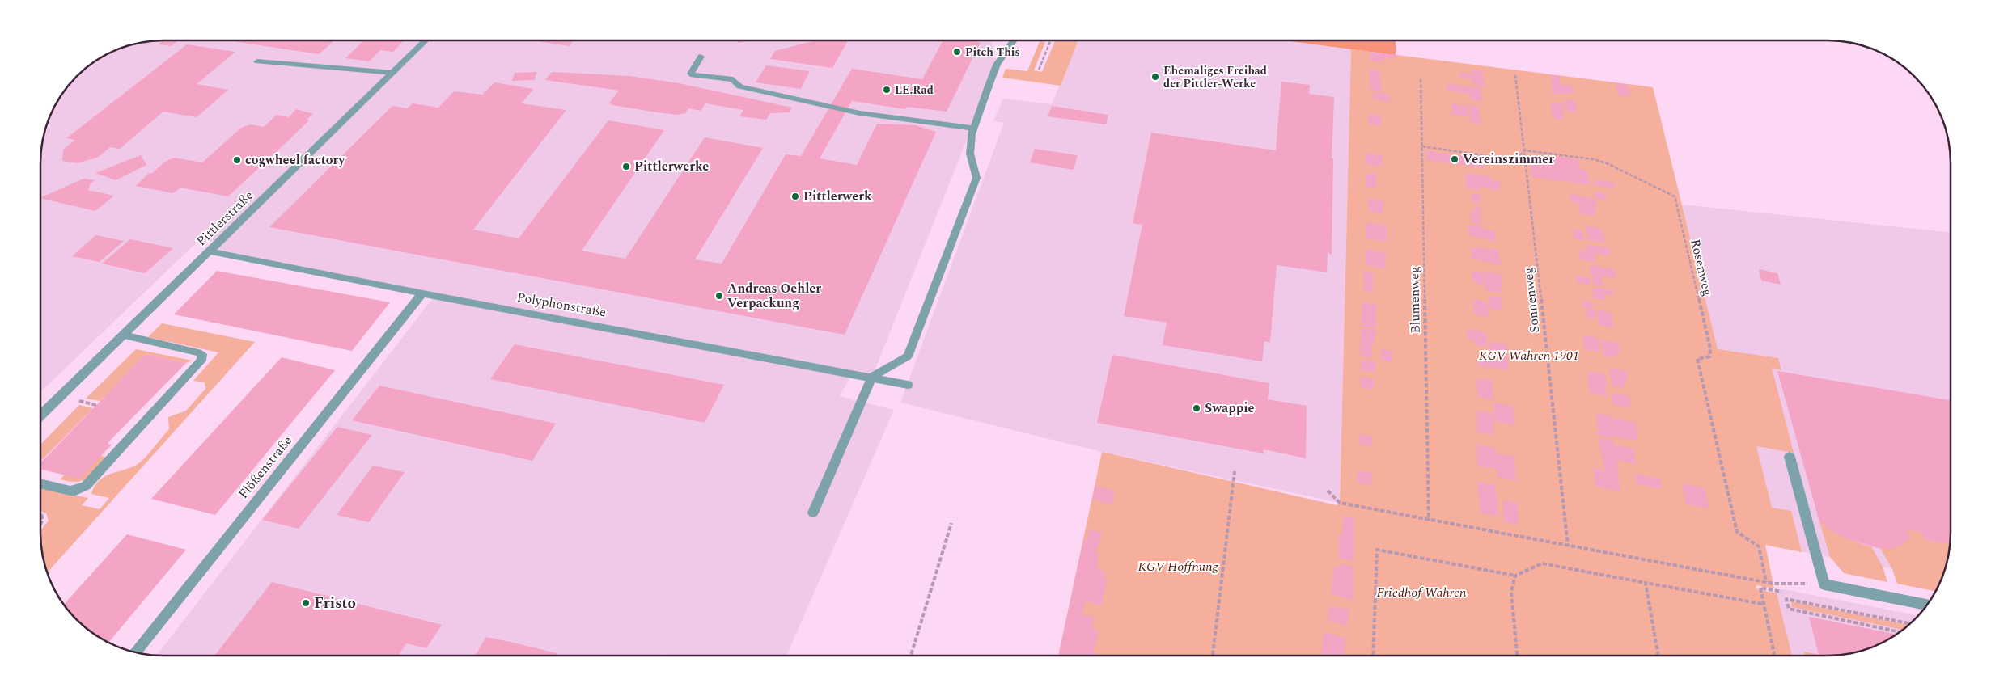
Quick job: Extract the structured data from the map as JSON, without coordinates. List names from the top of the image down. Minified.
{"streets":{"street":["Pittlerstraße","Polyphonstraße","Flößenstraße"],"path":["Rosenweg","Blumenweg","Sonnenweg"]},"crossings":[["Pittlerstraße","Polyphonstraße"],["Rosenweg","Sonnenweg"],["Polyphonstraße","Flößenstraße"]],"parks":["KGV Wahren 1901","KGV Hoffnung","Friedhof Wahren"],"places":["Pitch This","Ehemaliges Freibad der Pittler-Werke","LE.Rad","Vereinszimmer","cogwheel factory","Pittlerwerke","Pittlerwerk","Andreas Oehler Verpackung","Swappie","Fristo"]}
